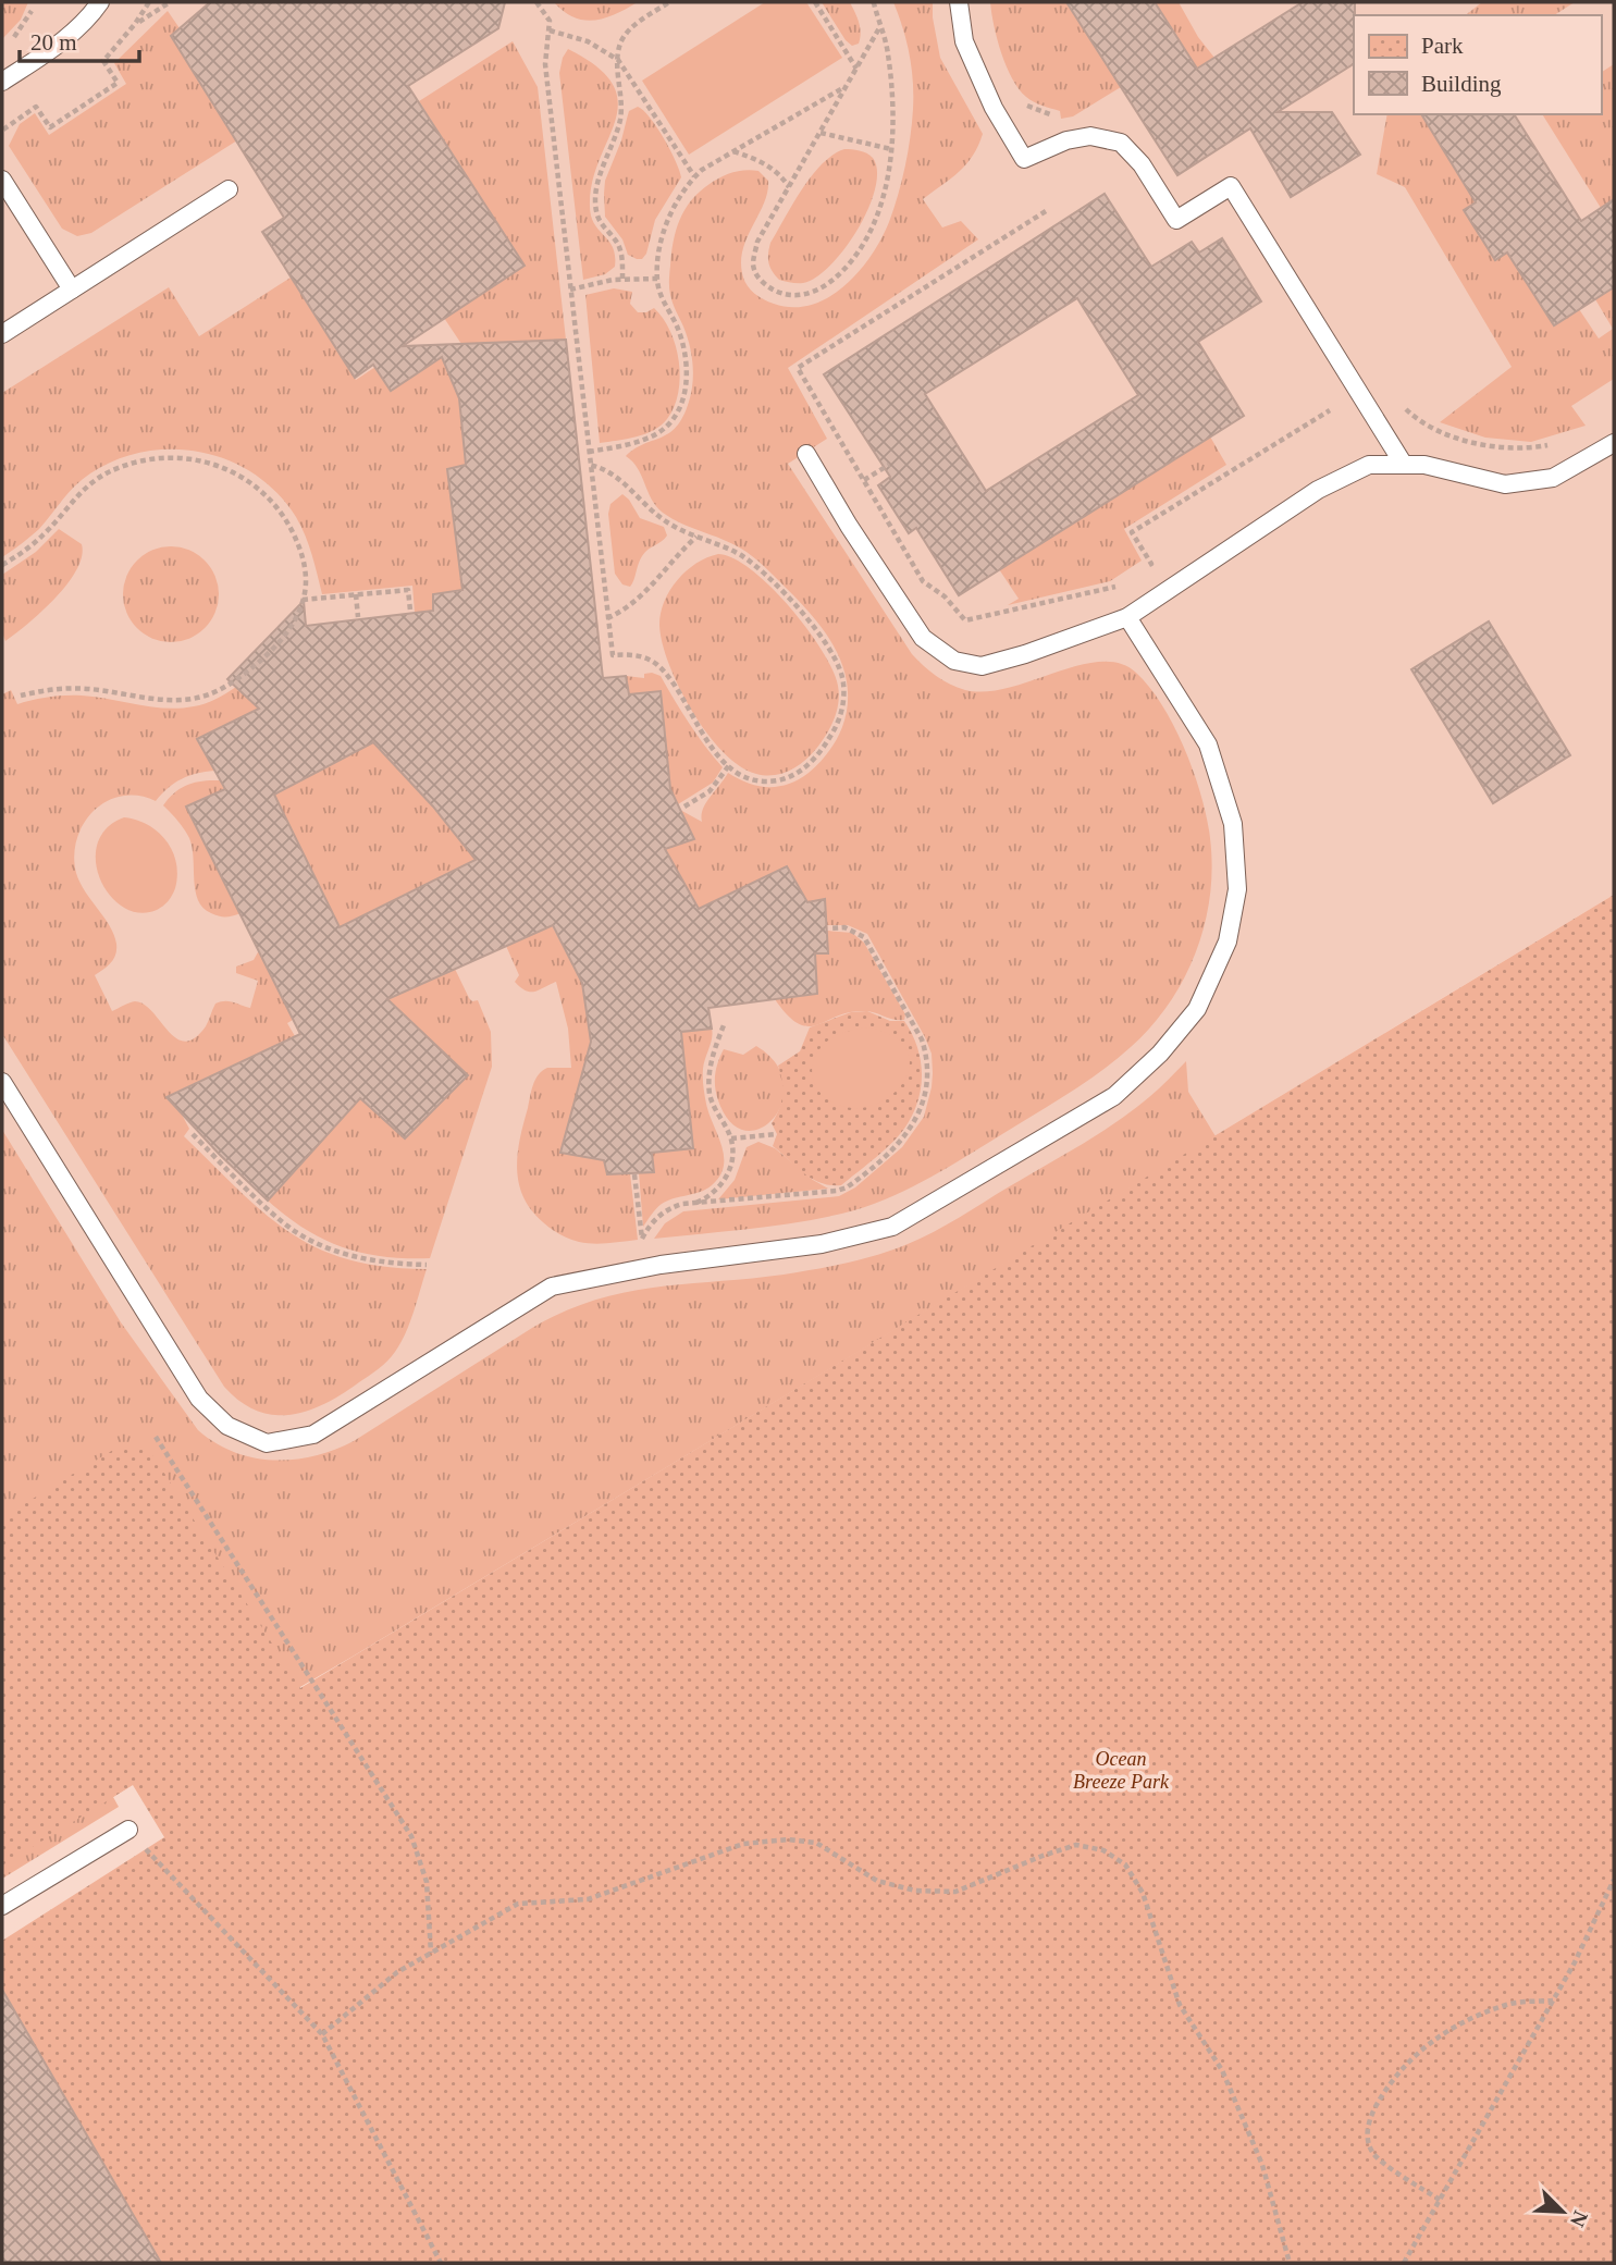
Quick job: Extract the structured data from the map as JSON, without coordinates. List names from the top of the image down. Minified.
{"parks":["Ocean Breeze Park"],"legend":["Park","Building"],"scale_bar":"20 m","north":"bottom right"}
